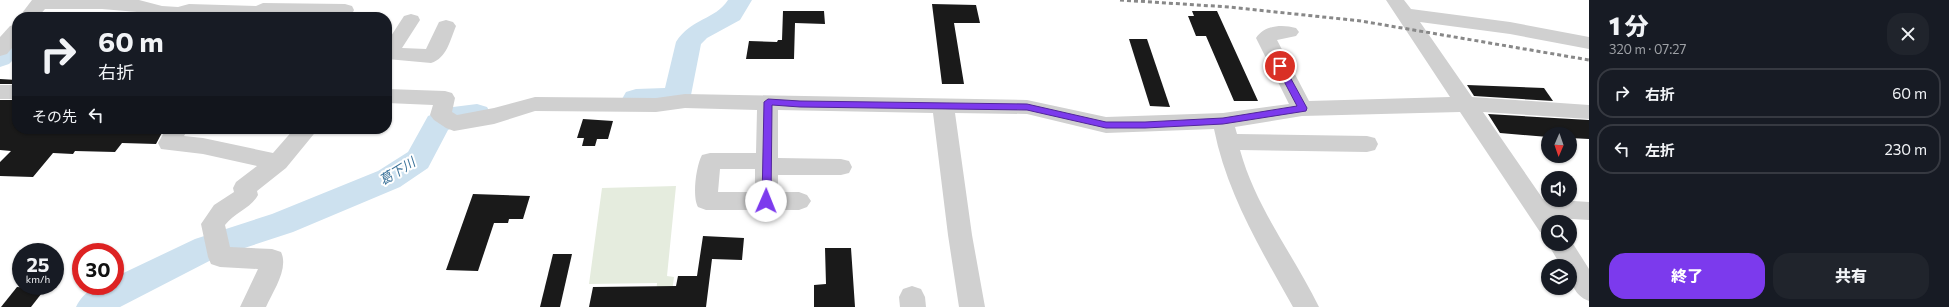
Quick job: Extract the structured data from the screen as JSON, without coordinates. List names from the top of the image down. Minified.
{"water":["葛下川"],"north":"bottom","page":{"heading":["1 分","320 m · 07:27"],"turn":["60 m","右折"],"list":[{"name":"右折","value":"60 m"},{"name":"左折","value":"230 m"}],"then":"その先","speed":"25 km/h","limit":"30","buttons":["終了","共有"]}}
